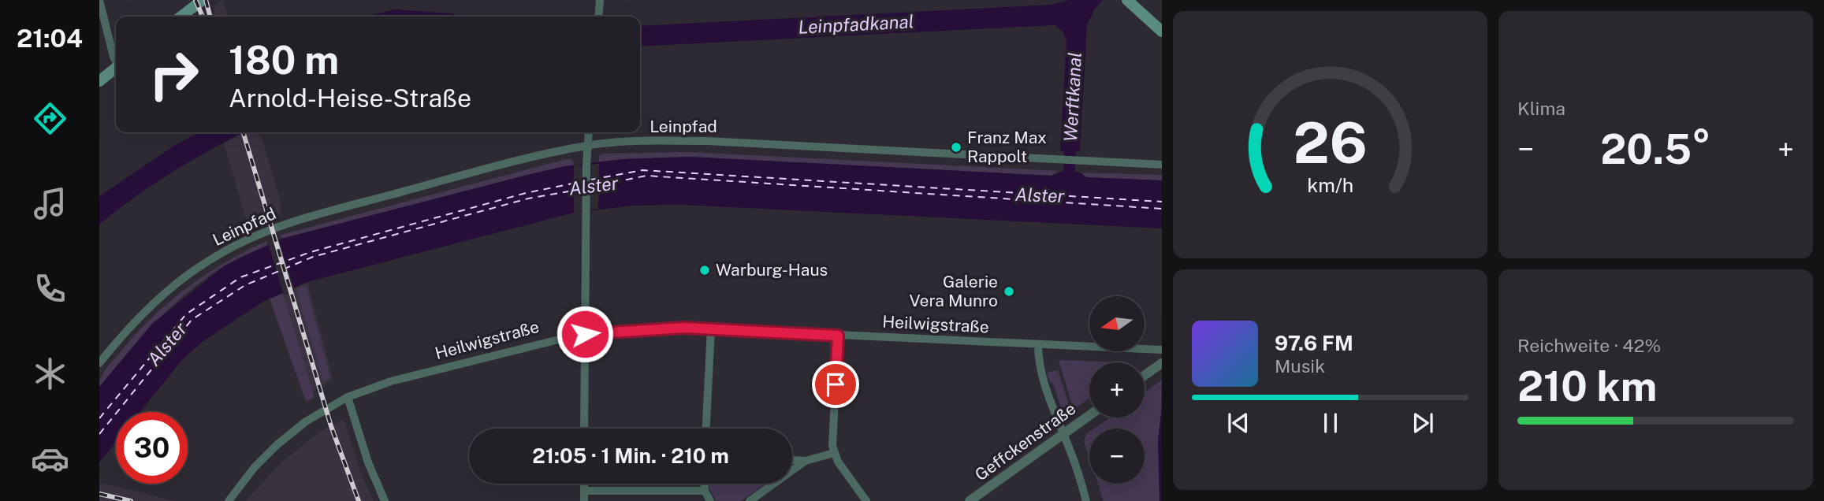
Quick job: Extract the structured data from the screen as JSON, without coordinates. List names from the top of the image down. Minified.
{"streets":{"street":["Leinpfad","Heilwigstraße","Geffckenstraße"]},"water":["Leinpfadkanal","Werftkanal","Alster"],"places":["Franz Max Rappolt","Warburg-Haus","Galerie Vera Munro"],"north":"left","page":{"tabs":"21:04","tile":["Klima",["Reichweite · 42%","210 km"]],"turn":["180 m","Arnold-Heise-Straße"],"heat":["−","20.5°","+"],"map_buttons":["+","−"],"song":["97.6 FM","Musik"],"limit":"30","trip":"21:05 · 1 Min. · 210 m","gauge":["26","km/h"]}}
